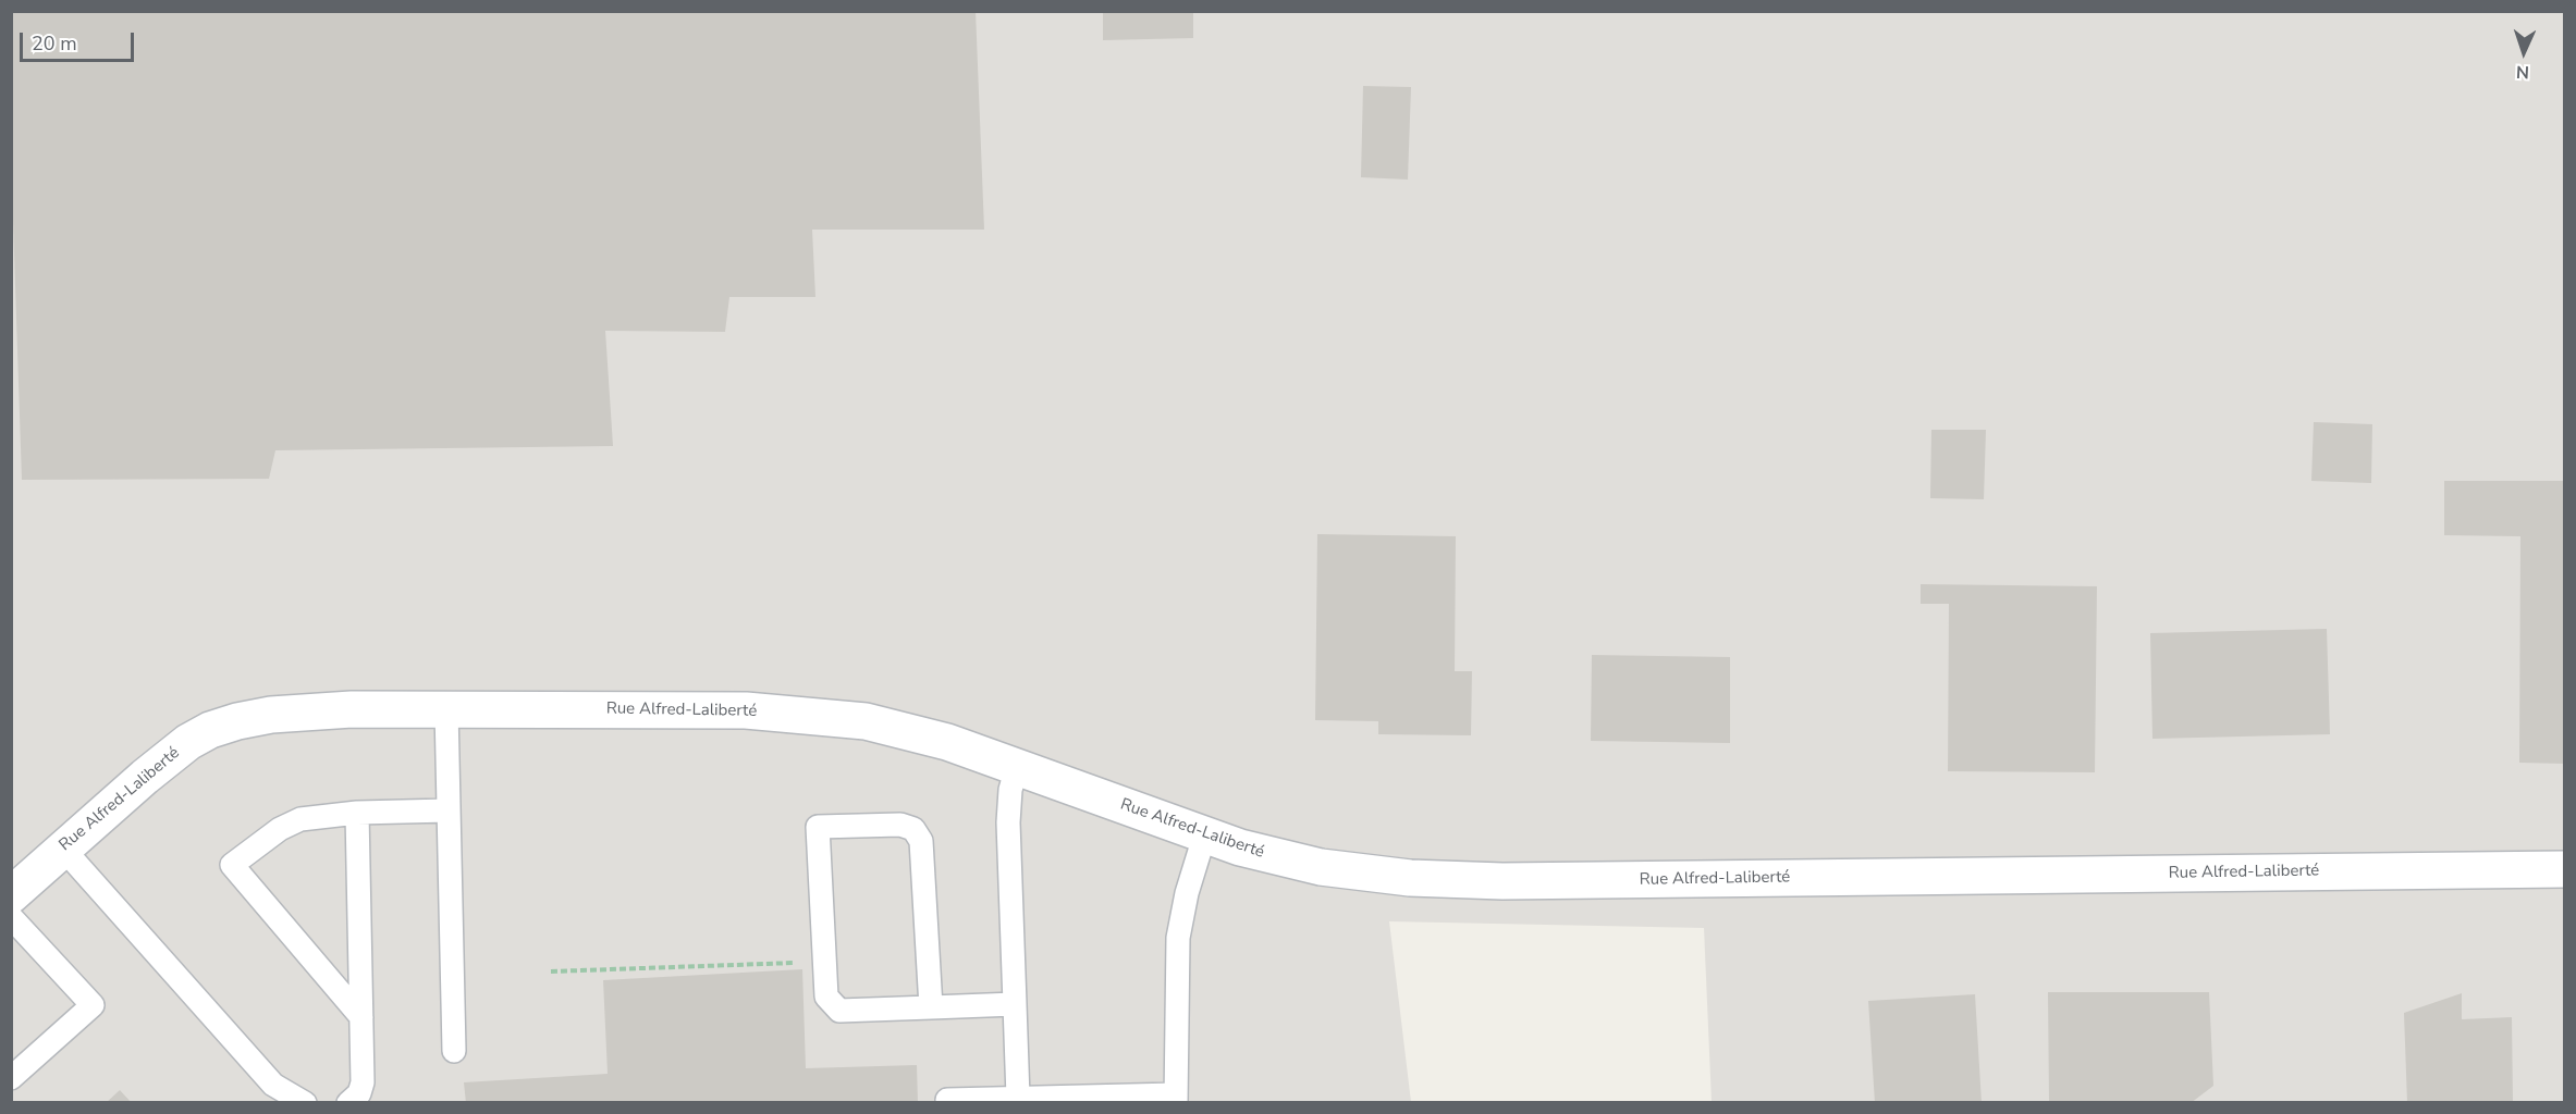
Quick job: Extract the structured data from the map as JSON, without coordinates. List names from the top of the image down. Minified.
{"streets":{"street":["Rue Alfred-Laliberté"]},"scale_bar":"20 m","north":"bottom"}
